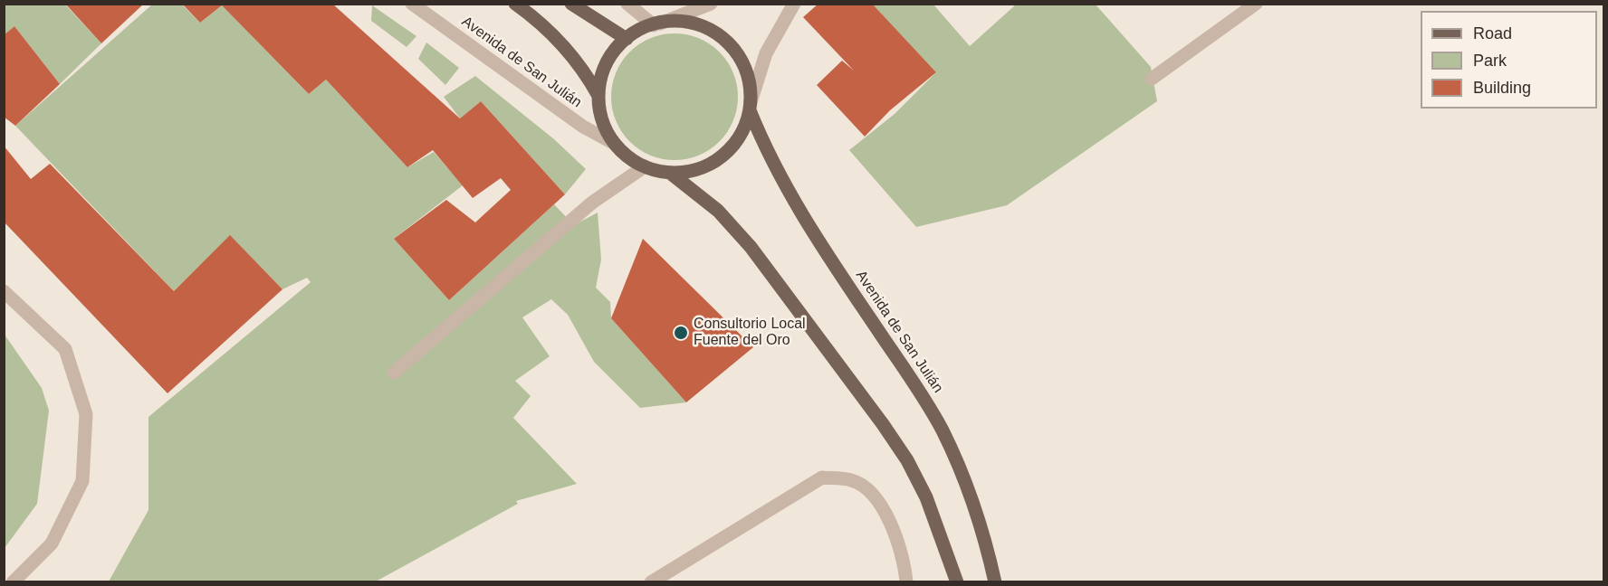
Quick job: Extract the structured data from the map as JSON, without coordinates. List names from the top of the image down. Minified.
{"streets":{"main road":["Avenida de San Julián"]},"places":["Consultorio Local Fuente del Oro"],"legend":["Road","Park","Building"]}
